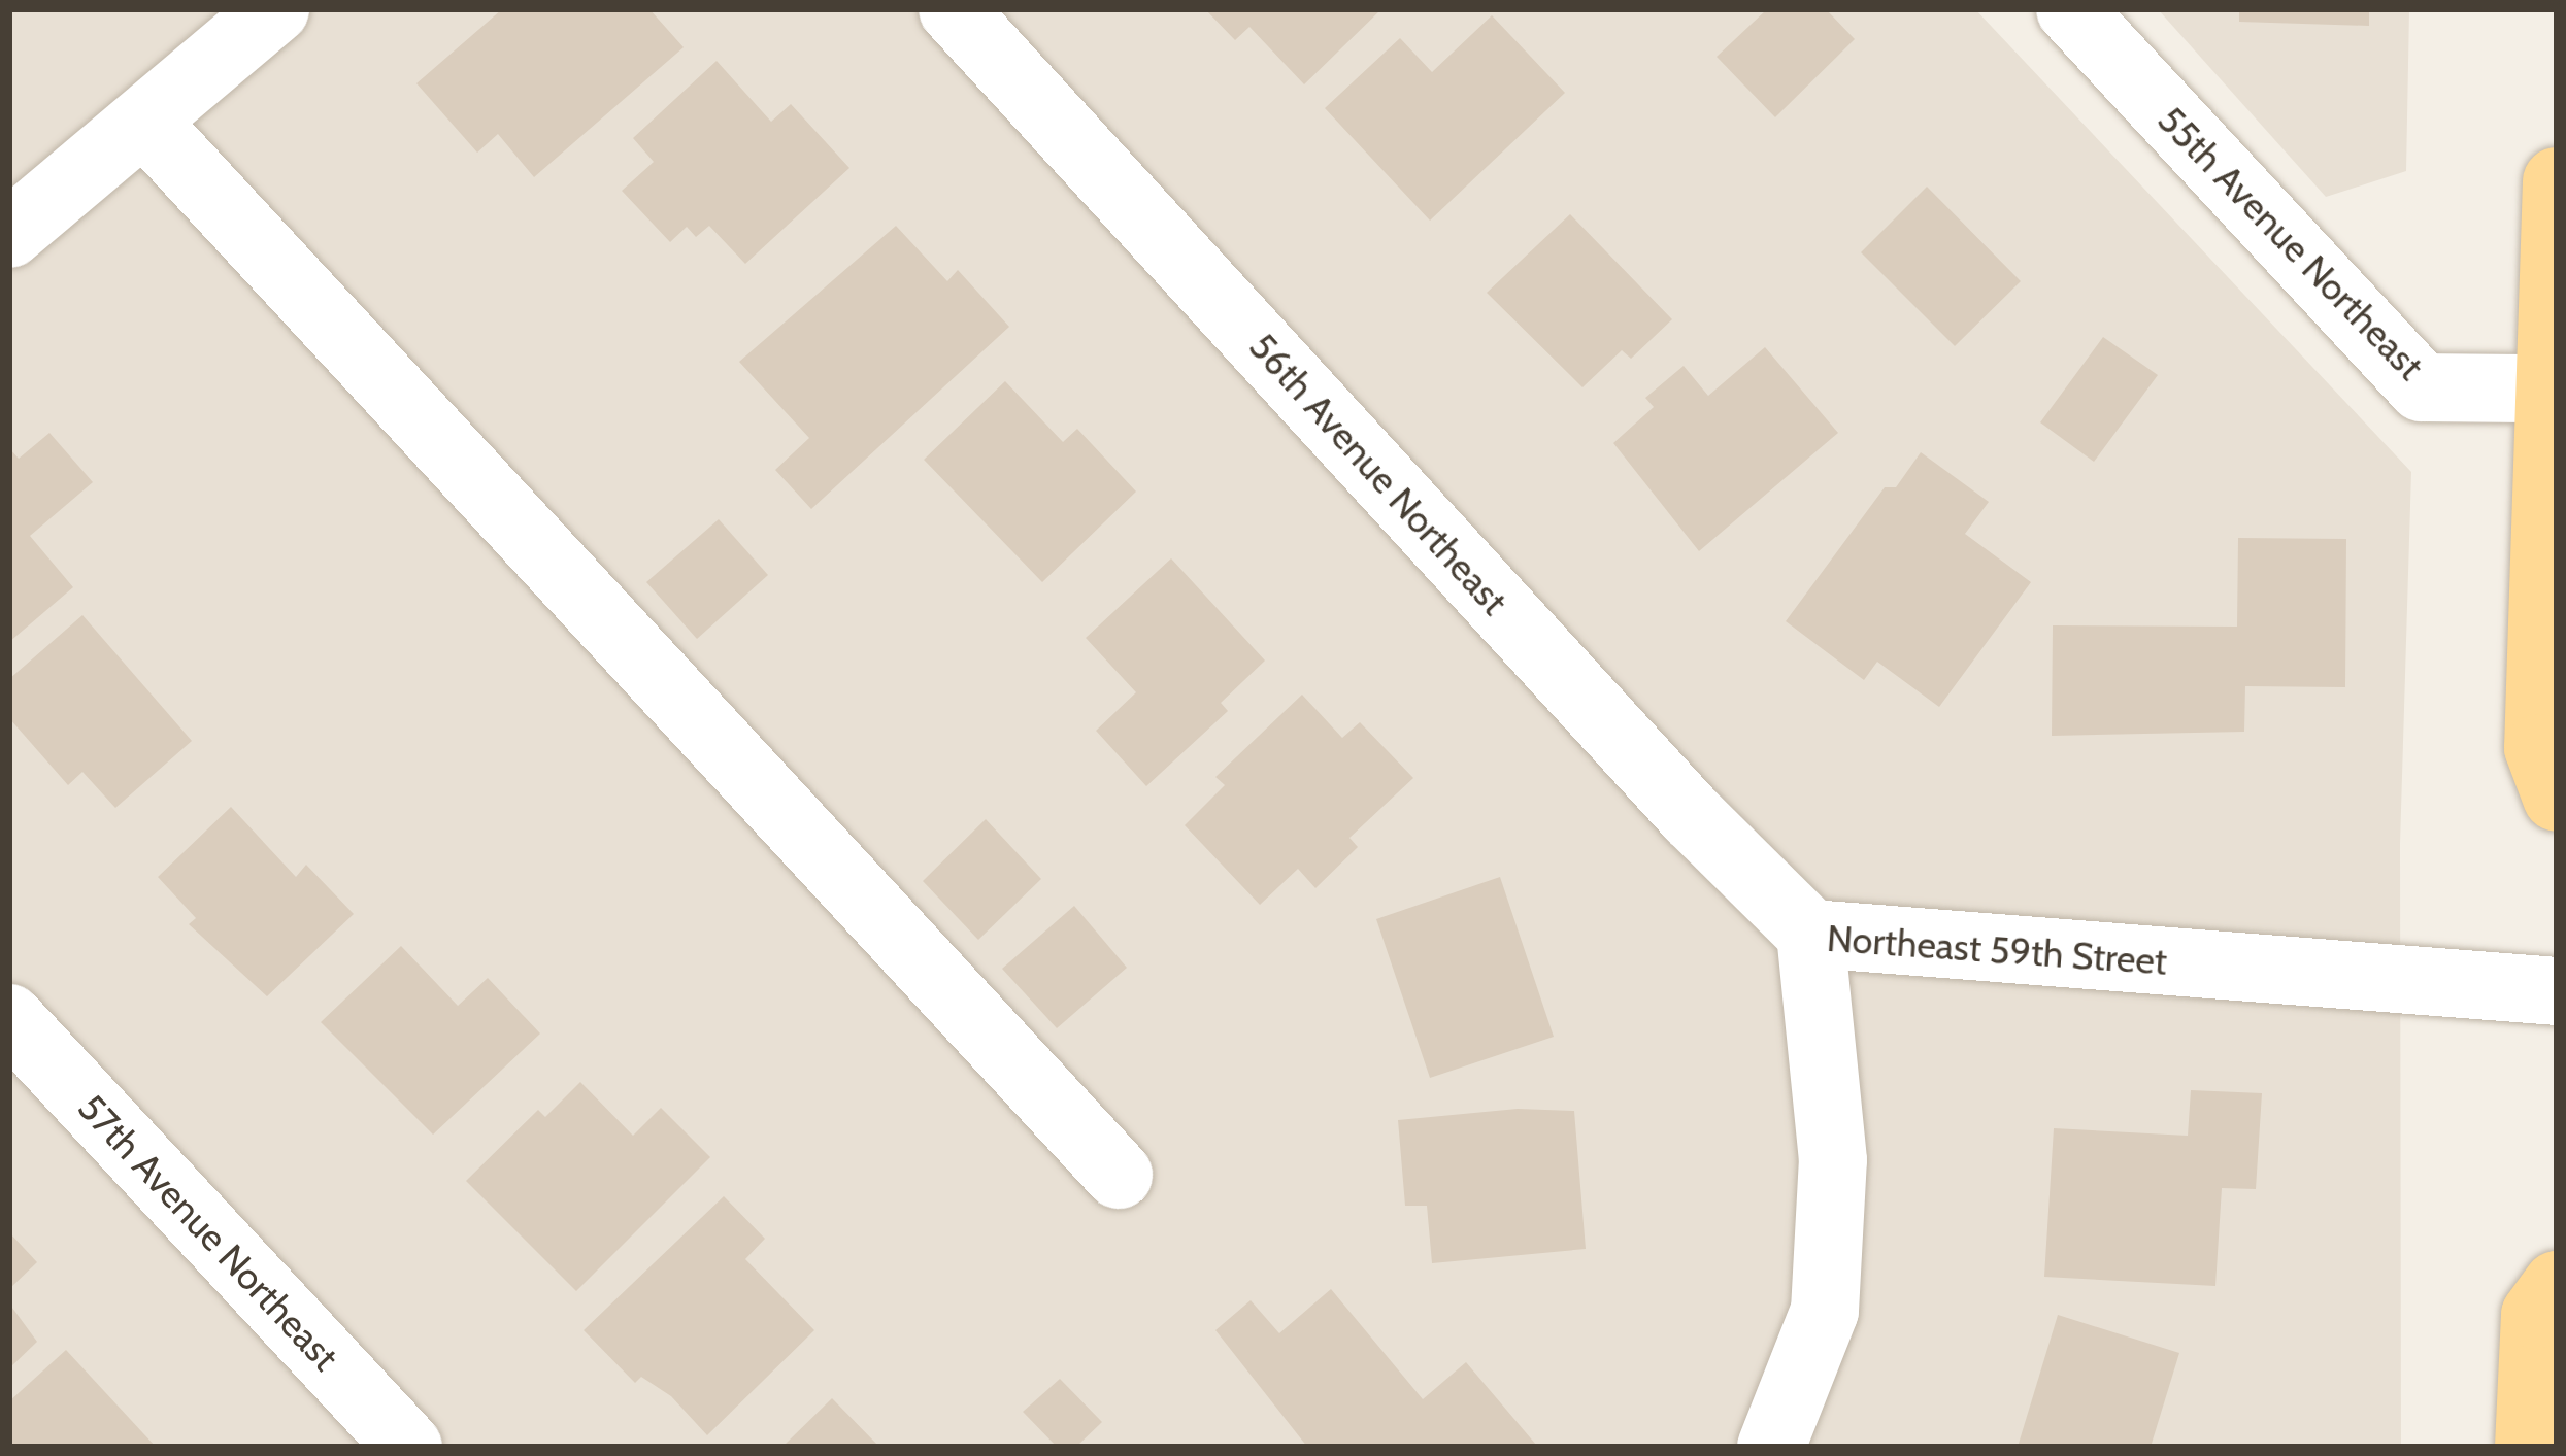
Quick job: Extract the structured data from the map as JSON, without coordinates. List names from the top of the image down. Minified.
{"streets":{"street":["55th Avenue Northeast","56th Avenue Northeast","Northeast 59th Street","57th Avenue Northeast"]},"crossings":[["56th Avenue Northeast","Northeast 59th Street"]]}
